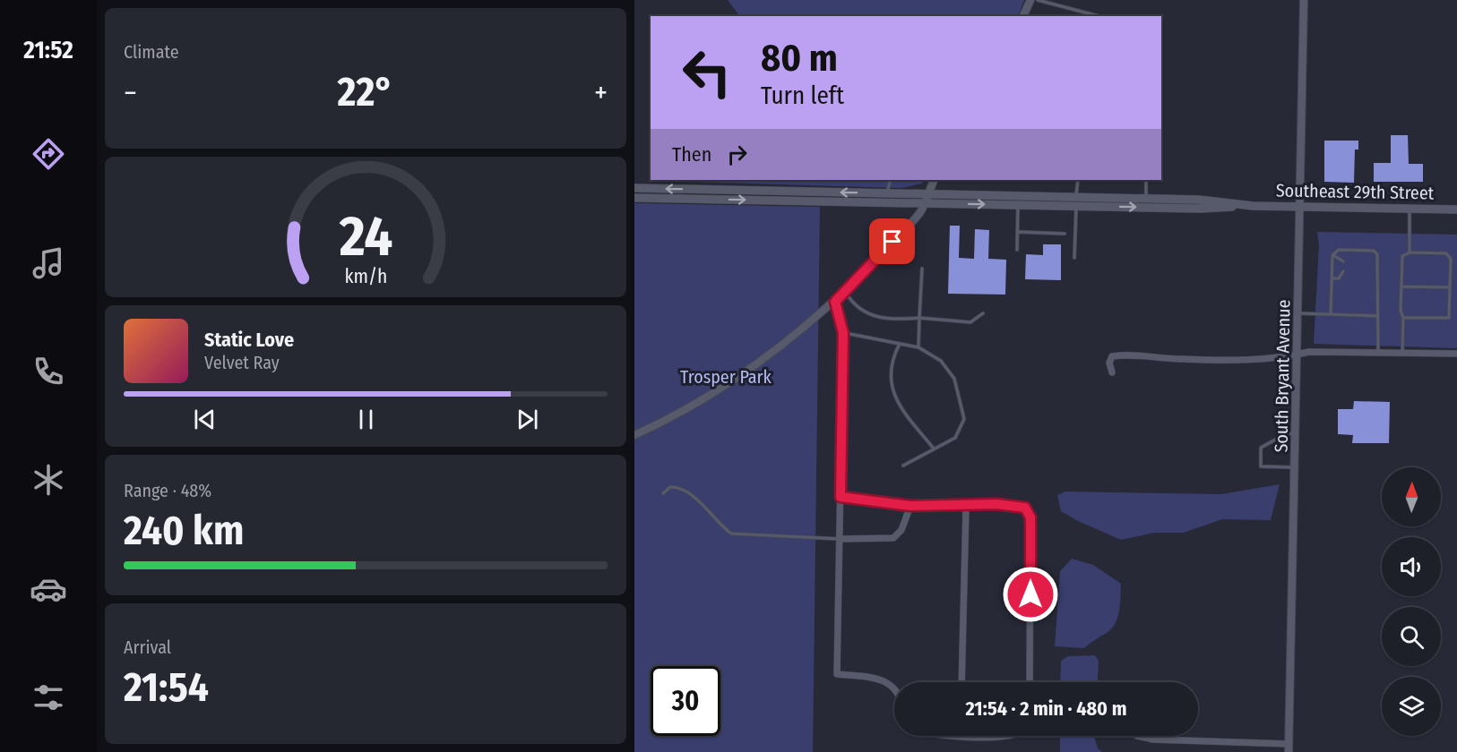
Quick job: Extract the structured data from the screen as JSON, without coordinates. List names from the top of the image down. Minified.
{"streets":{"main road":["Southeast 29th Street"],"street":["South Bryant Avenue"]},"crossings":[["Southeast 29th Street","South Bryant Avenue"]],"parks":["Trosper Park"],"north":"top","page":{"tabs":"21:52","tile":["Climate",["Range · 48%","240 km"],["Arrival","21:54"]],"turn":["80 m","Turn left"],"heat":["−","22°","+"],"then":"Then","song":["Static Love","Velvet Ray"],"limit":"30","trip":"21:54 · 2 min · 480 m","gauge":["24","km/h"]}}
